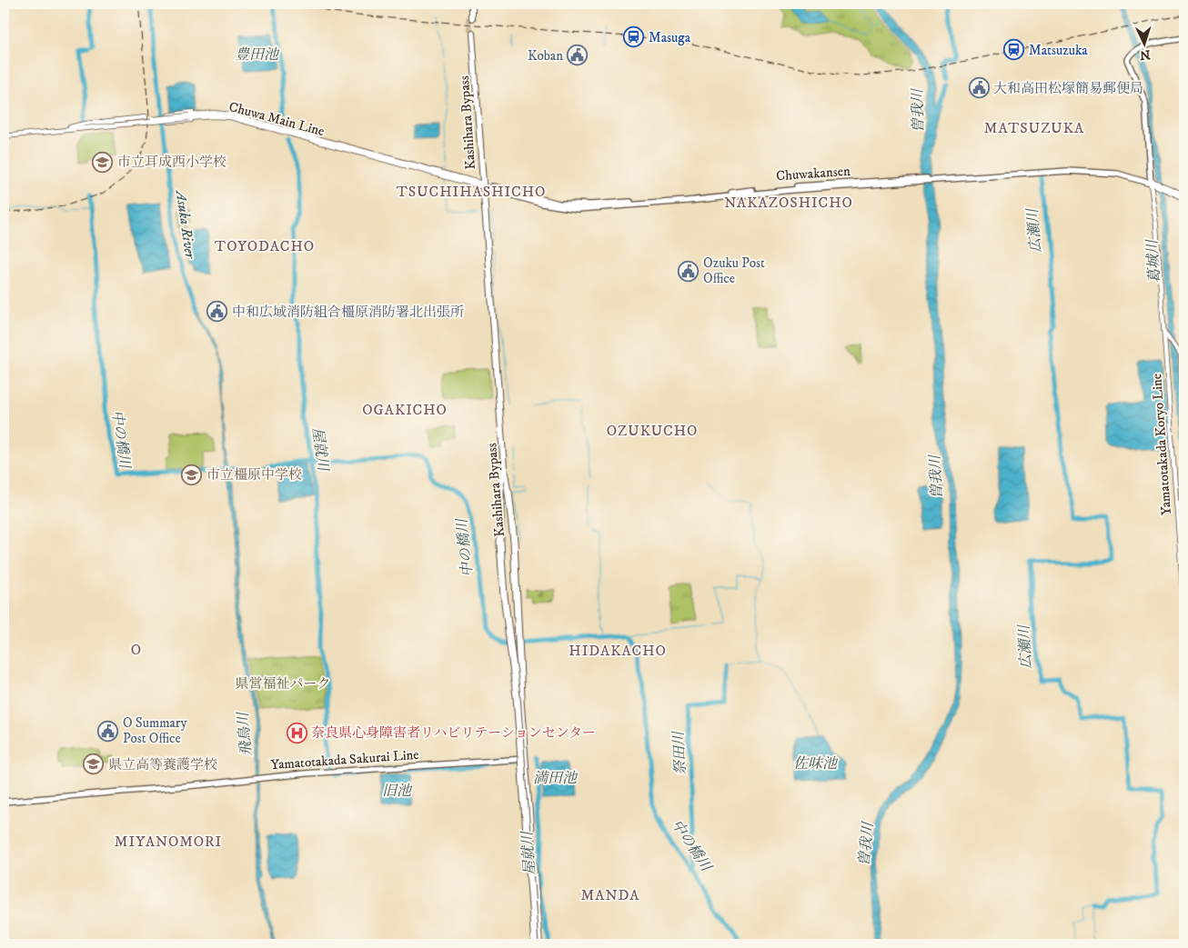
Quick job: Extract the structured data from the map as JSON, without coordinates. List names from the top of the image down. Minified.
{"streets":{"highway":["Kashihara Bypass"],"main road":["Chuwa Main Line","Chuwakansen","Yamatotakada Koryo Line","Yamatotakada Sakurai Line"]},"crossings":[["Chuwa Main Line","Kashihara Bypass"],["Chuwa Main Line","Chuwakansen"],["Kashihara Bypass","Chuwakansen"],["Kashihara Bypass","Yamatotakada Sakurai Line"],["Chuwakansen","Yamatotakada Koryo Line"]],"districts":["MATSUZUKA","TSUCHIHASHICHO","NAKAZOSHICHO","TOYODACHO","OGAKICHO","OZUKUCHO","O","HIDAKACHO","MIYANOMORI","MANDA"],"water":["豊田池","曽我川","Asuka River","広瀬川","葛城川","中の橋川","屋就川","飛鳥川","祭田川","佐味池","満田池","旧池"],"parks":["県営福祉パーク"],"places":{"station":["Masuga","Matsuzuka"],"public building":["Koban","大和高田松塚簡易郵便局","Ozuku Post Office","中和広域消防組合橿原消防署北出張所","O Summary Post Office"],"school or university":["市立耳成西小学校","市立橿原中学校","県立高等養護学校"],"hospital":["奈良県心身障害者リハビリテーションセンター"]},"north":"bottom"}
